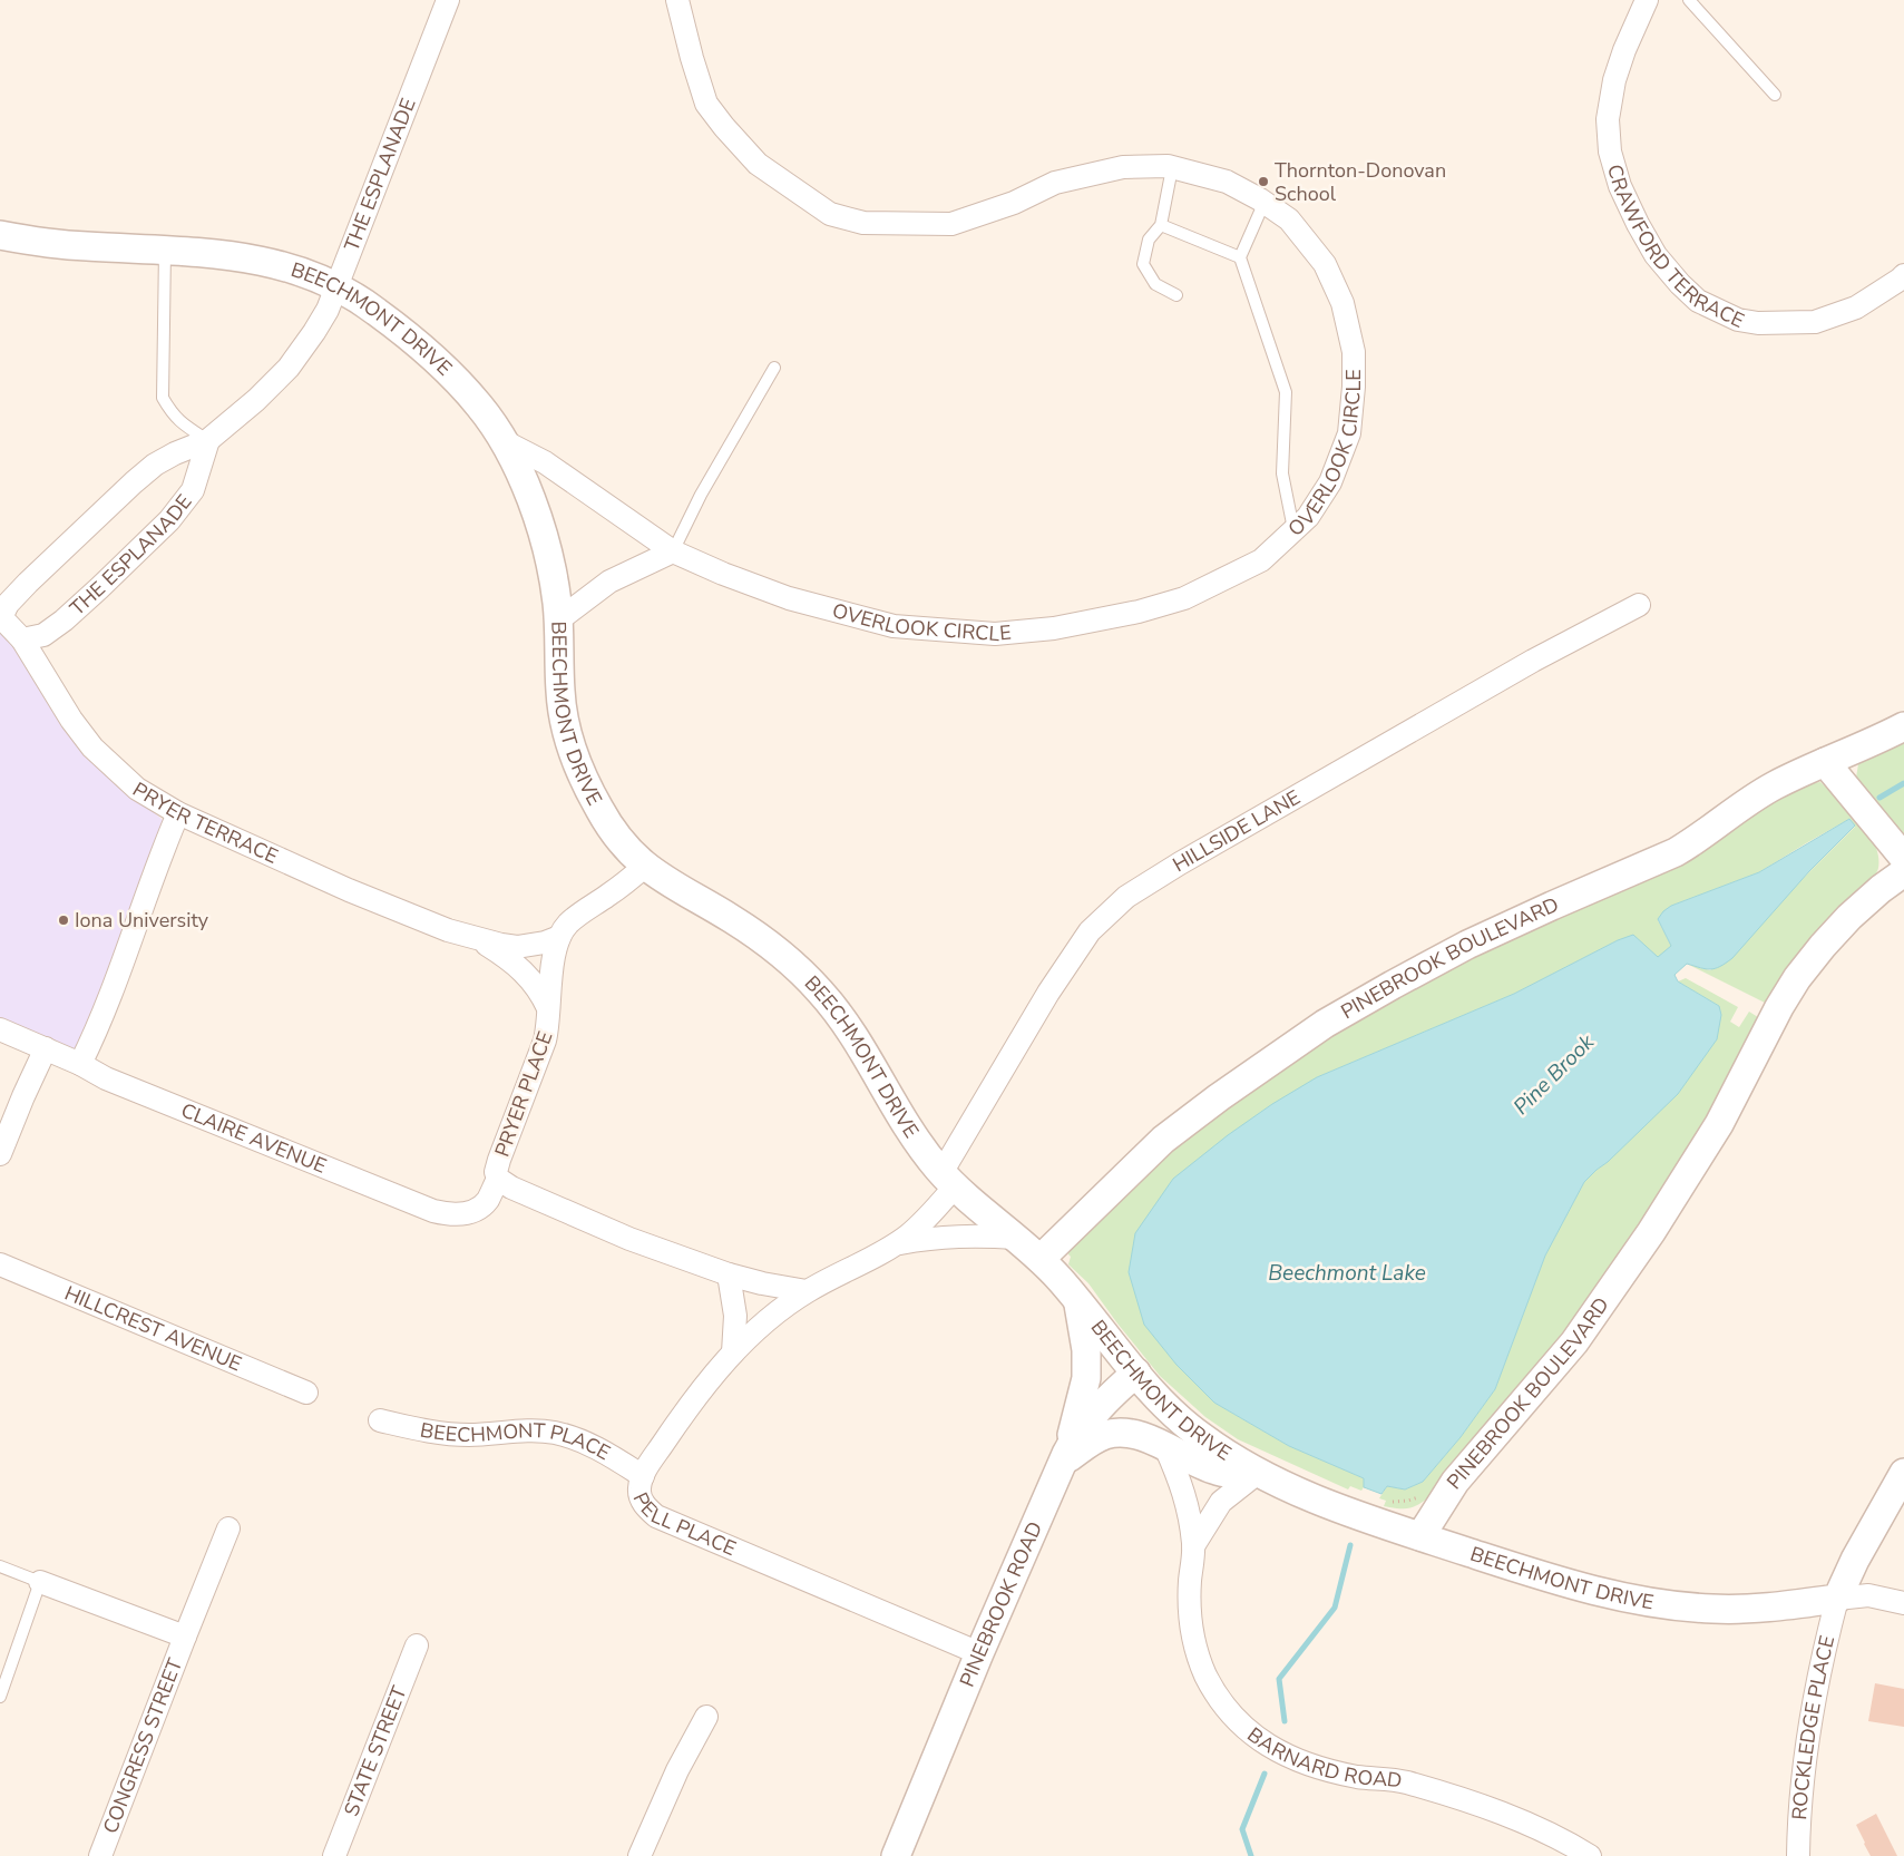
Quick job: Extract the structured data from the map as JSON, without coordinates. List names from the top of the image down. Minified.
{"streets":{"street":["THE ESPLANADE","CRAWFORD TERRACE","BEECHMONT DRIVE","OVERLOOK CIRCLE","PRYER TERRACE","HILLSIDE LANE","PINEBROOK BOULEVARD","PRYER PLACE","CLAIRE AVENUE","HILLCREST AVENUE","BEECHMONT PLACE","PELL PLACE","PINEBROOK ROAD","ROCKLEDGE PLACE","CONGRESS STREET","STATE STREET","BARNARD ROAD"]},"crossings":[["THE ESPLANADE","BEECHMONT DRIVE"],["THE ESPLANADE","PRYER TERRACE"],["BEECHMONT DRIVE","OVERLOOK CIRCLE"],["BEECHMONT DRIVE","HILLSIDE LANE"],["BEECHMONT DRIVE","PINEBROOK BOULEVARD"],["BEECHMONT DRIVE","PRYER PLACE"],["BEECHMONT DRIVE","PELL PLACE"],["BEECHMONT DRIVE","PINEBROOK ROAD"],["BEECHMONT DRIVE","ROCKLEDGE PLACE"],["BEECHMONT DRIVE","BARNARD ROAD"],["PRYER TERRACE","PRYER PLACE"],["HILLSIDE LANE","PELL PLACE"],["PRYER PLACE","CLAIRE AVENUE"],["PRYER PLACE","PELL PLACE"],["BEECHMONT PLACE","PELL PLACE"],["PELL PLACE","PINEBROOK ROAD"]],"water":["Pine Brook","Beechmont Lake"],"places":["Thornton-Donovan School","Iona University"]}
